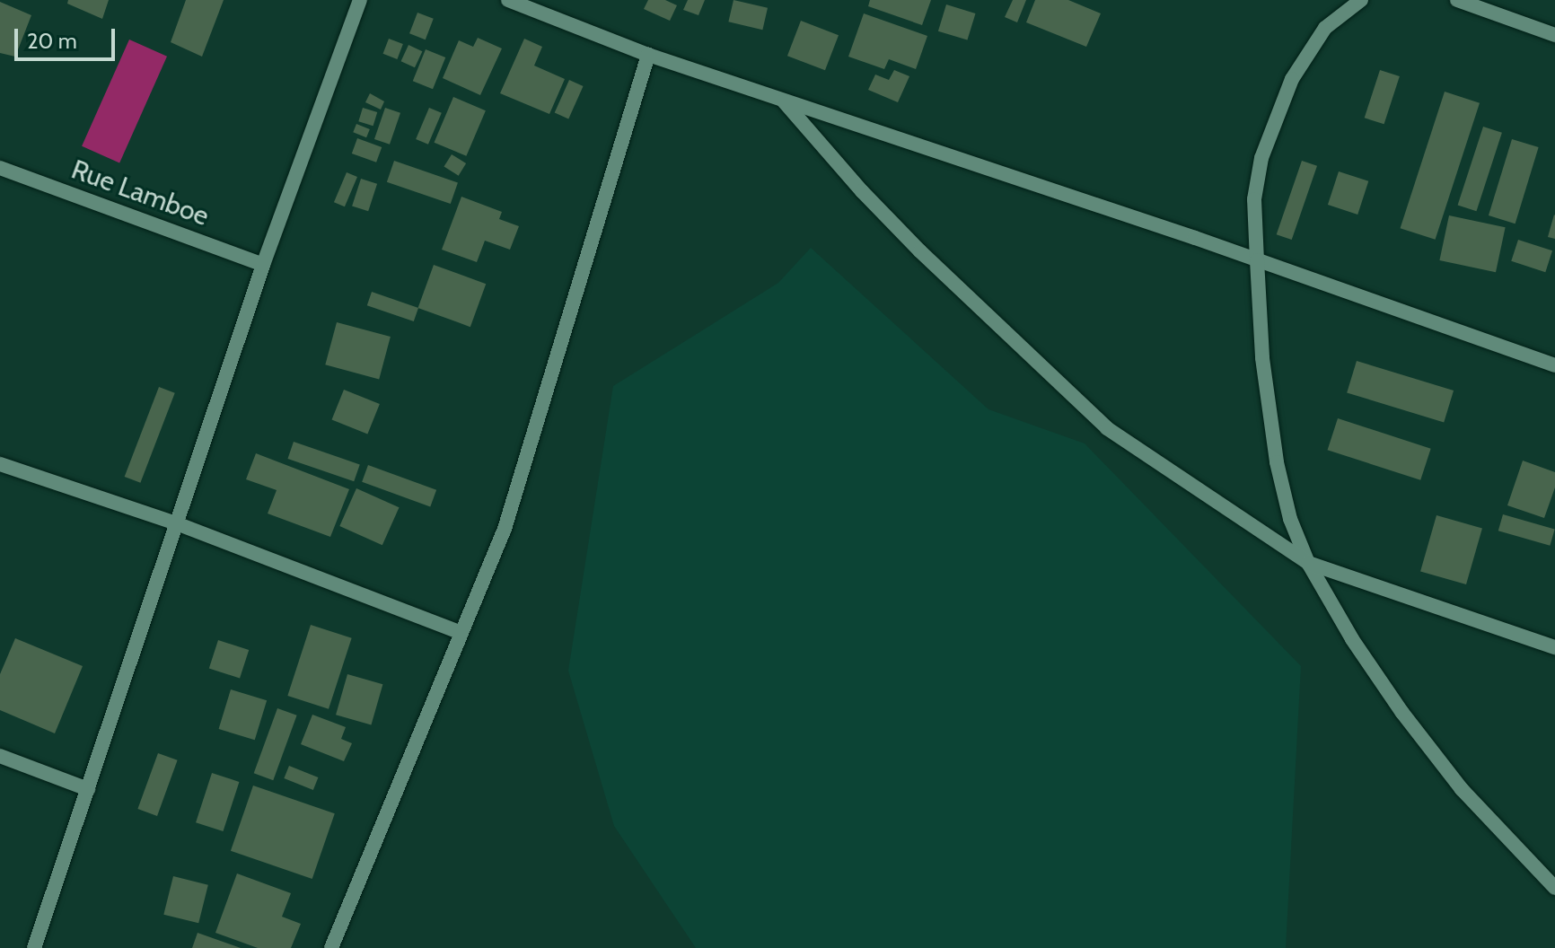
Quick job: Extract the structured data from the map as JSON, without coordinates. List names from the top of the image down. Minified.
{"streets":{"street":["Rue Lamboe"]},"scale_bar":"20 m"}
